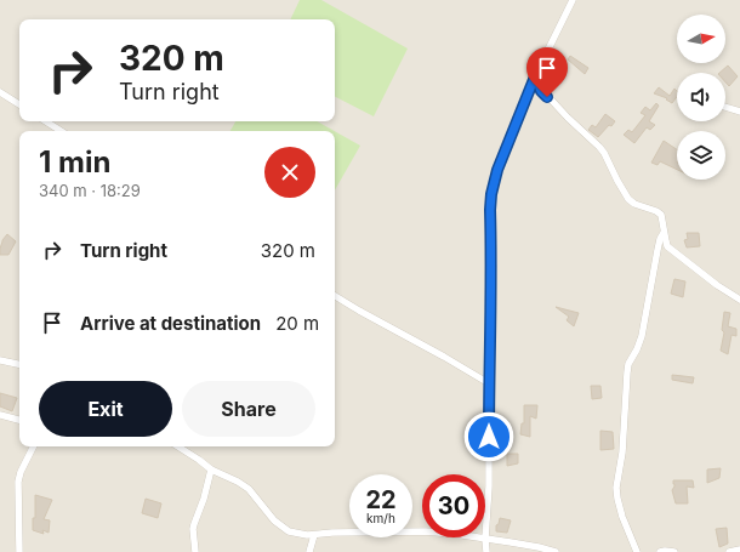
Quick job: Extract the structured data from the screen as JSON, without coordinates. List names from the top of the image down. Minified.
{"north":"right","page":{"turn":["320 m","Turn right"],"heading":["1 min","340 m · 18:29"],"list":[{"name":"Turn right","value":"320 m"},{"name":"Arrive at destination","value":"20 m"}],"buttons":["Exit","Share"],"speed":"22 km/h","limit":"30"}}
